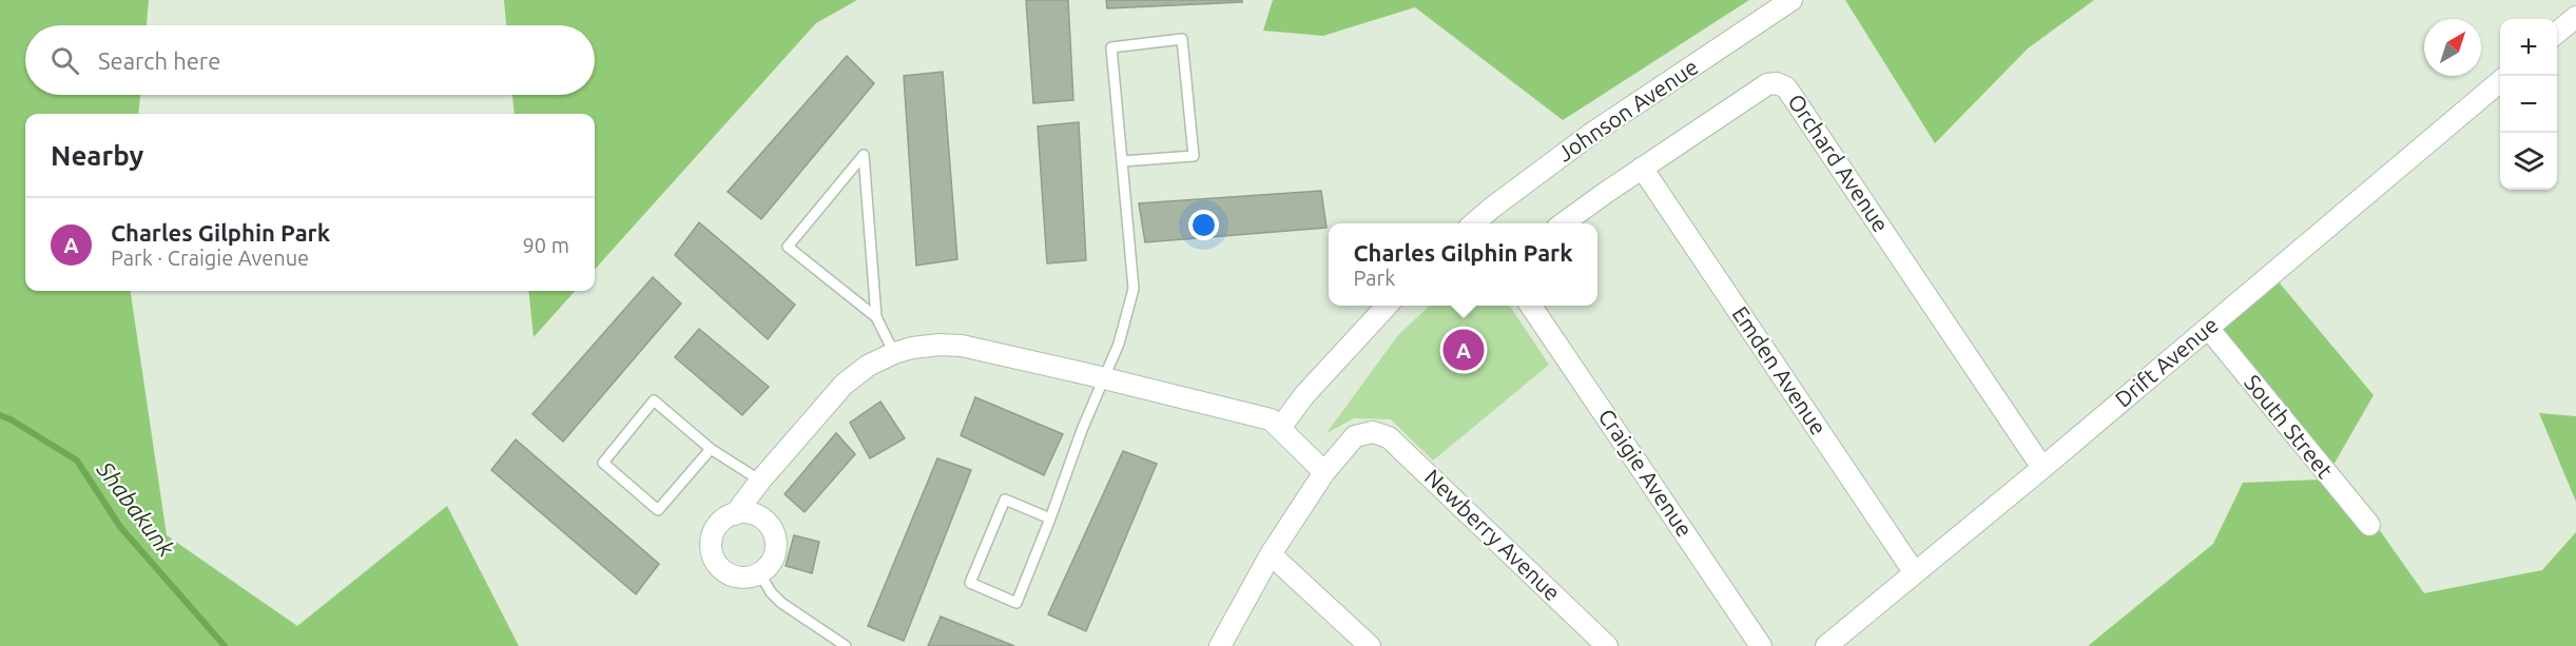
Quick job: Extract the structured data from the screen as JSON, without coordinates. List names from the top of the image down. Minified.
{"streets":{"street":["Johnson Avenue","Orchard Avenue","Drift Avenue","Emden Avenue","South Street","Craigie Avenue","Newberry Avenue"]},"crossings":[["Orchard Avenue","Drift Avenue"],["Orchard Avenue","Emden Avenue"],["Drift Avenue","Emden Avenue"],["Drift Avenue","South Street"]],"water":["Shabakunk"],"north":"top right","page":{"map_buttons":["+","−"],"search":"Search here","heading":"Nearby","list":[{"mark":"A","name":"Charles Gilphin Park","note":"Park · Craigie Avenue","value":"90 m"}],"popup":["Charles Gilphin Park","Park"],"pins":"A"}}
